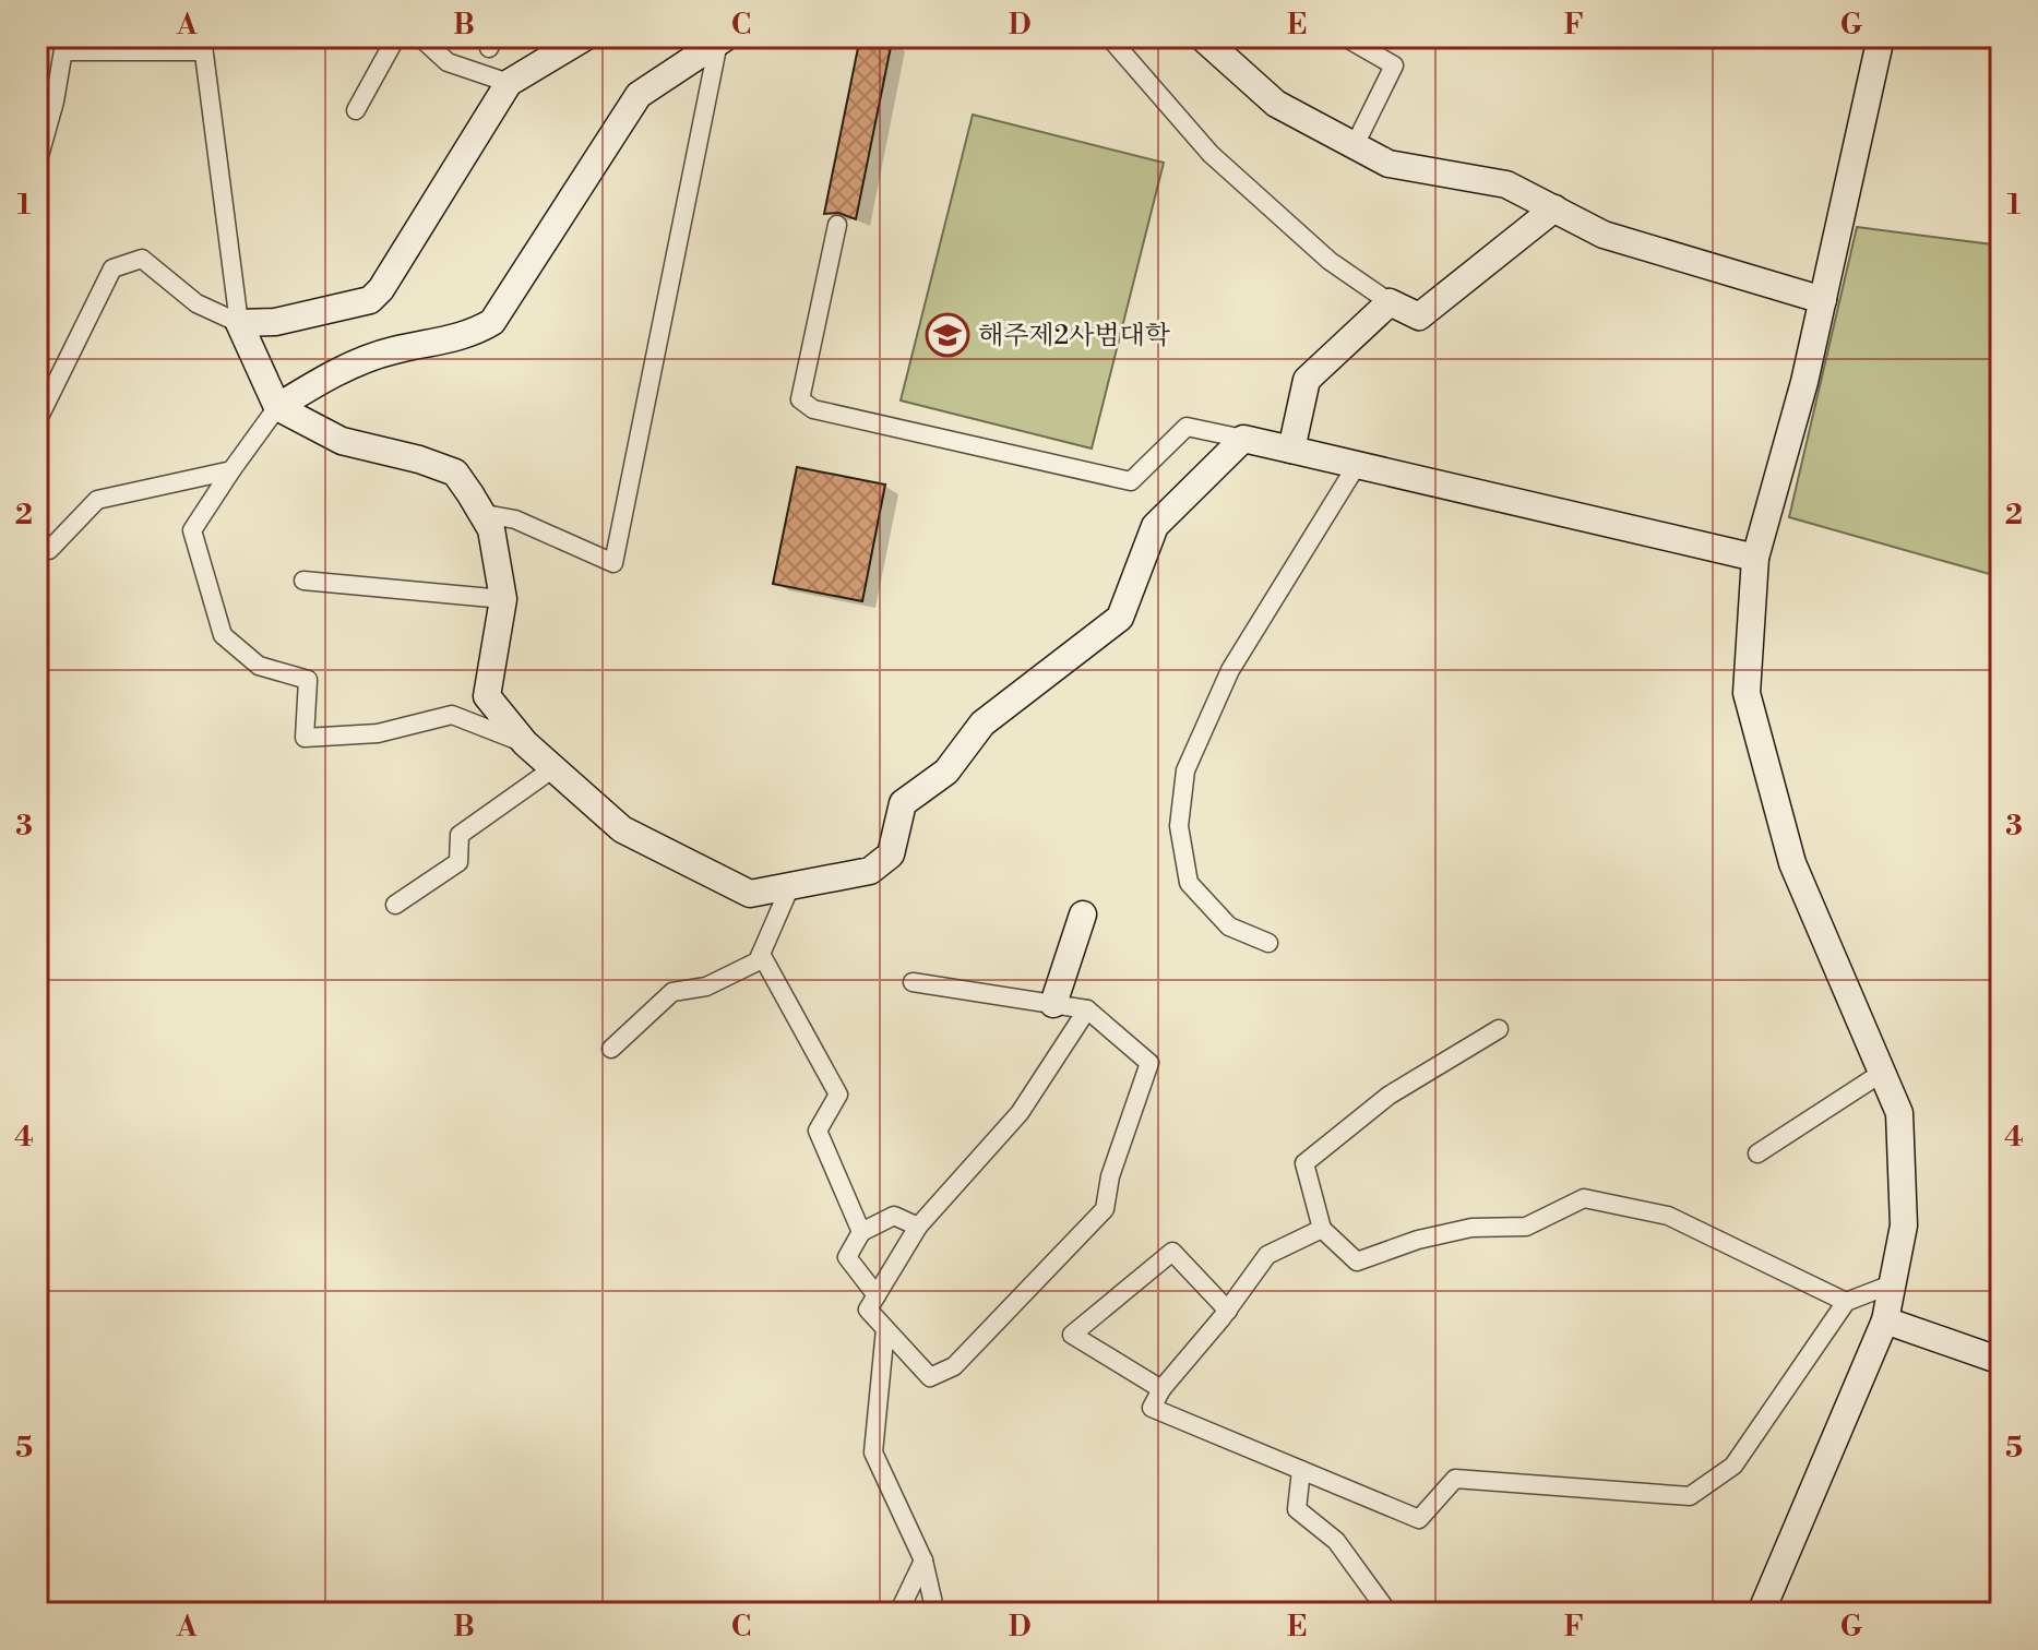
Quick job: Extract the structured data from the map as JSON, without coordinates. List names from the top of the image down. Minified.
{"places":{"school or university":["해주제2사범대학"]},"grid":{"columns":["A","B","C","D","E","F","G"],"rows":["1","2","3","4","5"]}}
